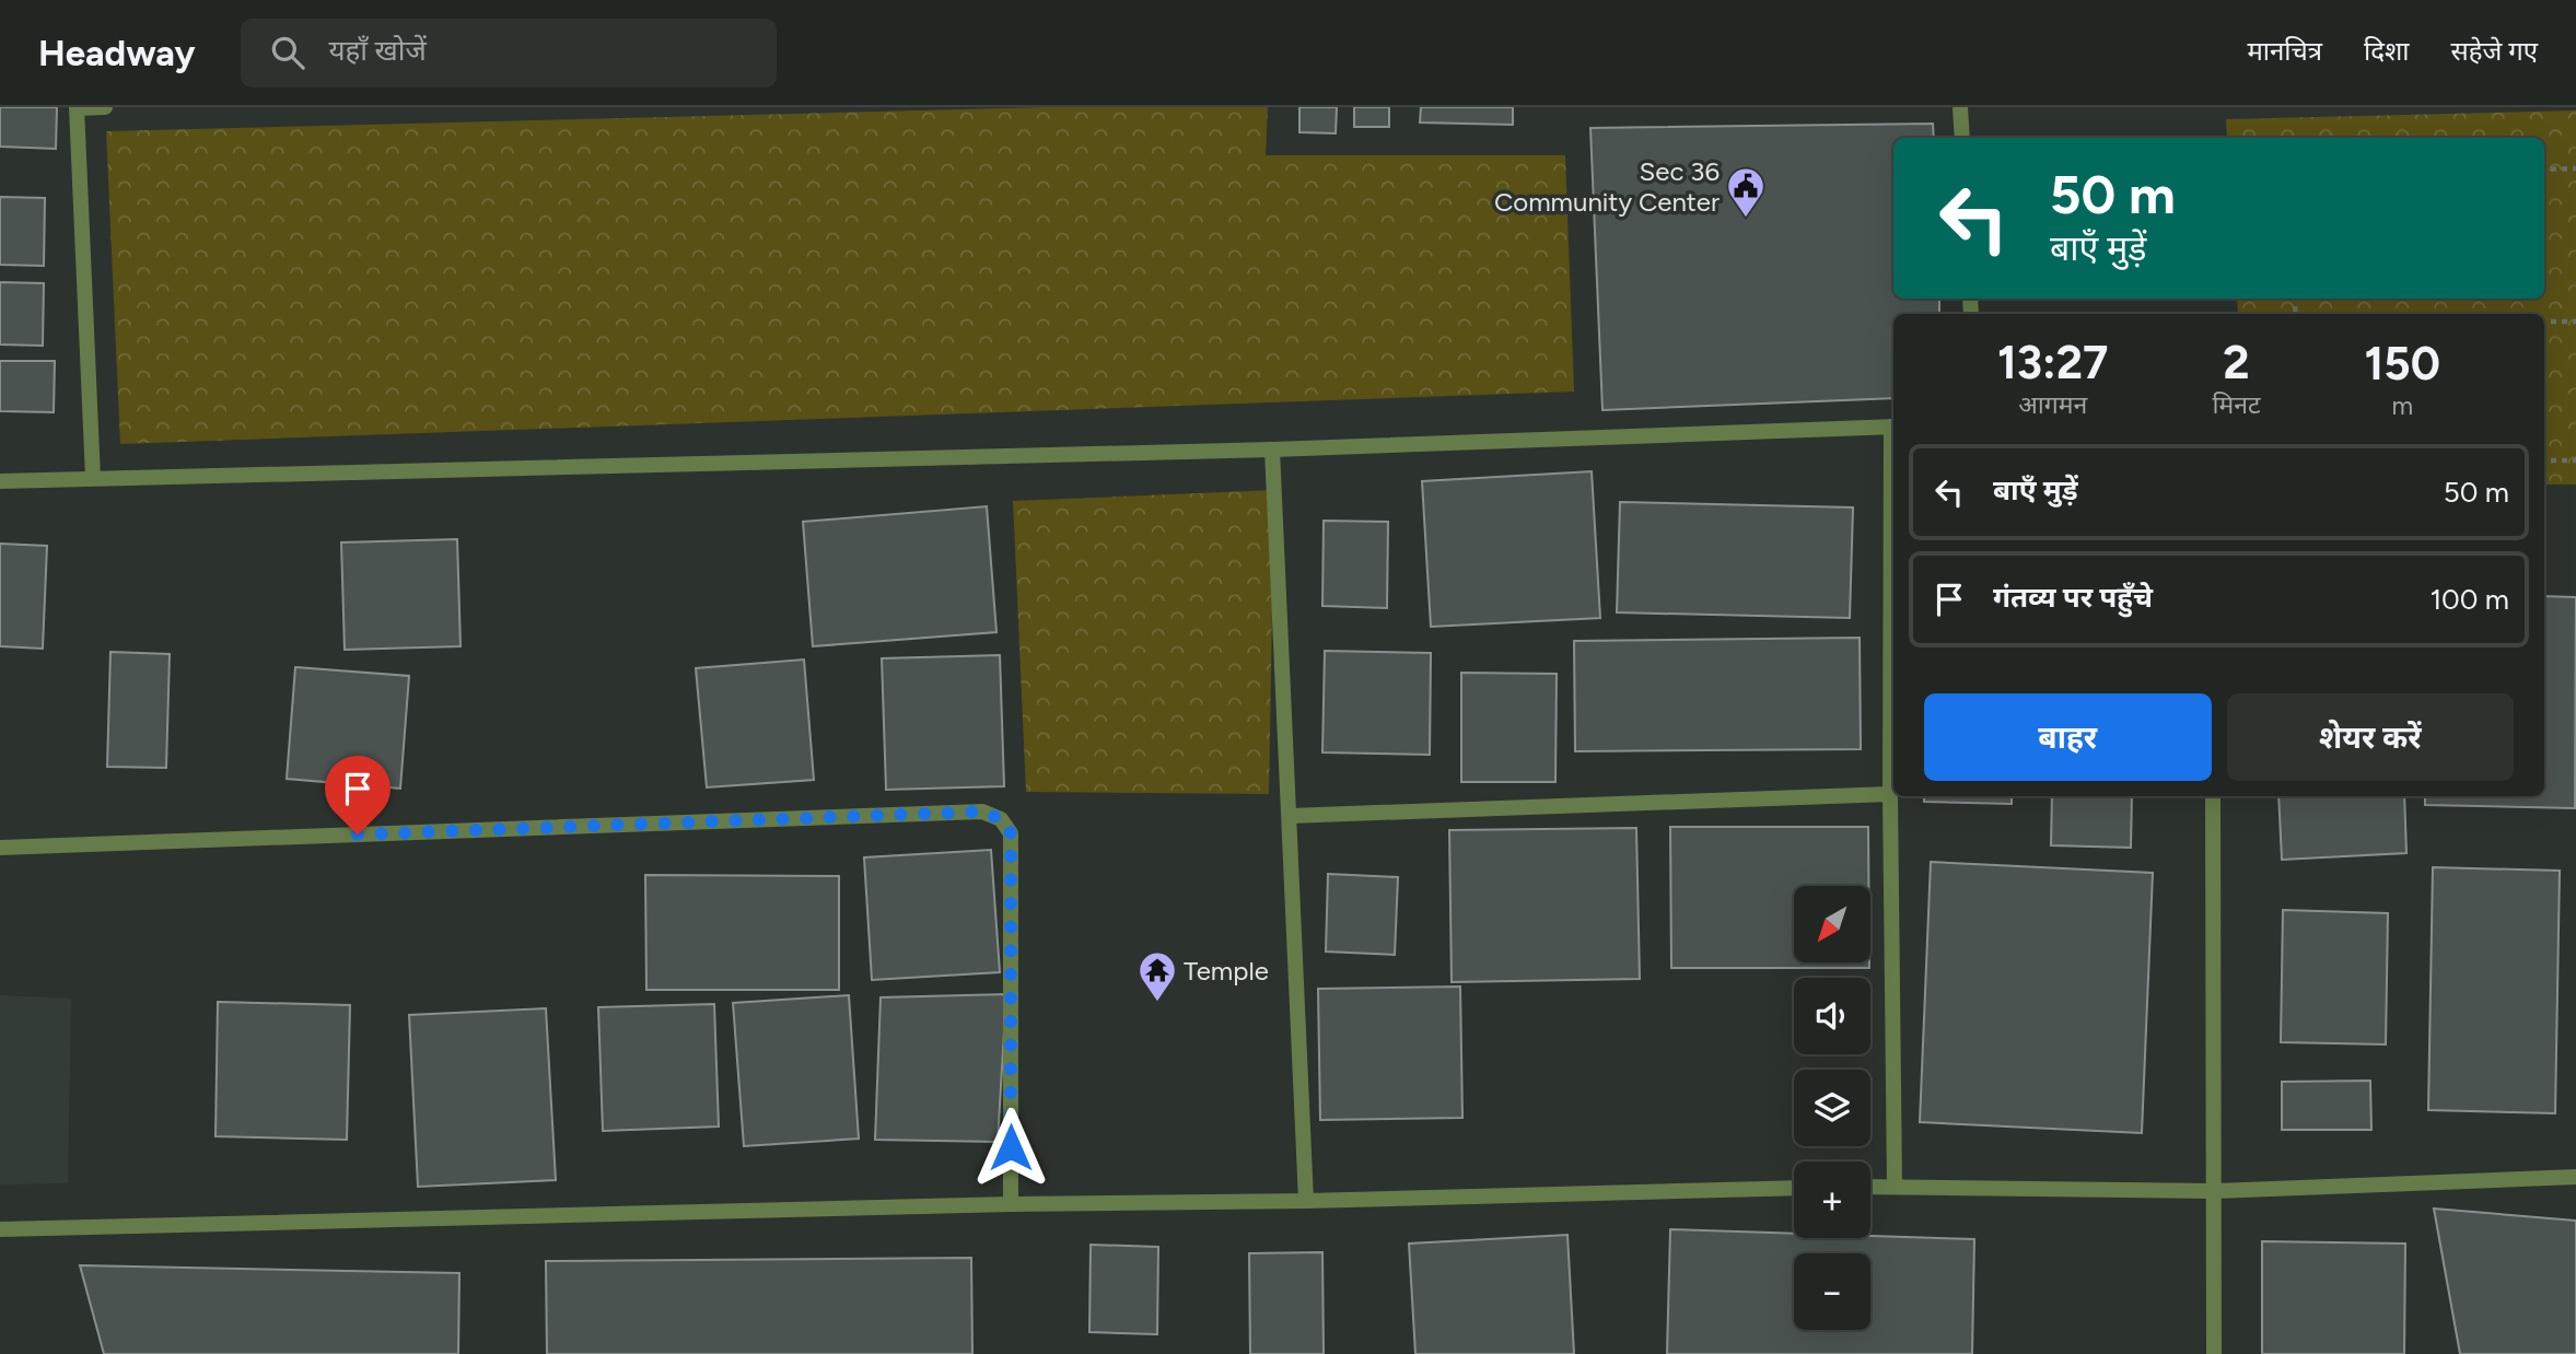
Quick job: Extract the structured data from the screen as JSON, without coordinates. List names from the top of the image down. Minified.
{"places":{"public building":["Sec 36 Community Center"],"temple":["Temple"]},"north":"bottom left","page":{"header":"Headway","search":"यहाँ खोजें","nav":["मानचित्र","दिशा","सहेजे गए"],"turn":["50 m","बाएँ मुड़ें"],"eta":["13:27","आगमन","2","मिनट","150","m"],"list":[{"name":"बाएँ मुड़ें","value":"50 m"},{"name":"गंतव्य पर पहुँचे","value":"100 m"}],"buttons":["बाहर","शेयर करें"],"map_buttons":["+","−"]}}
